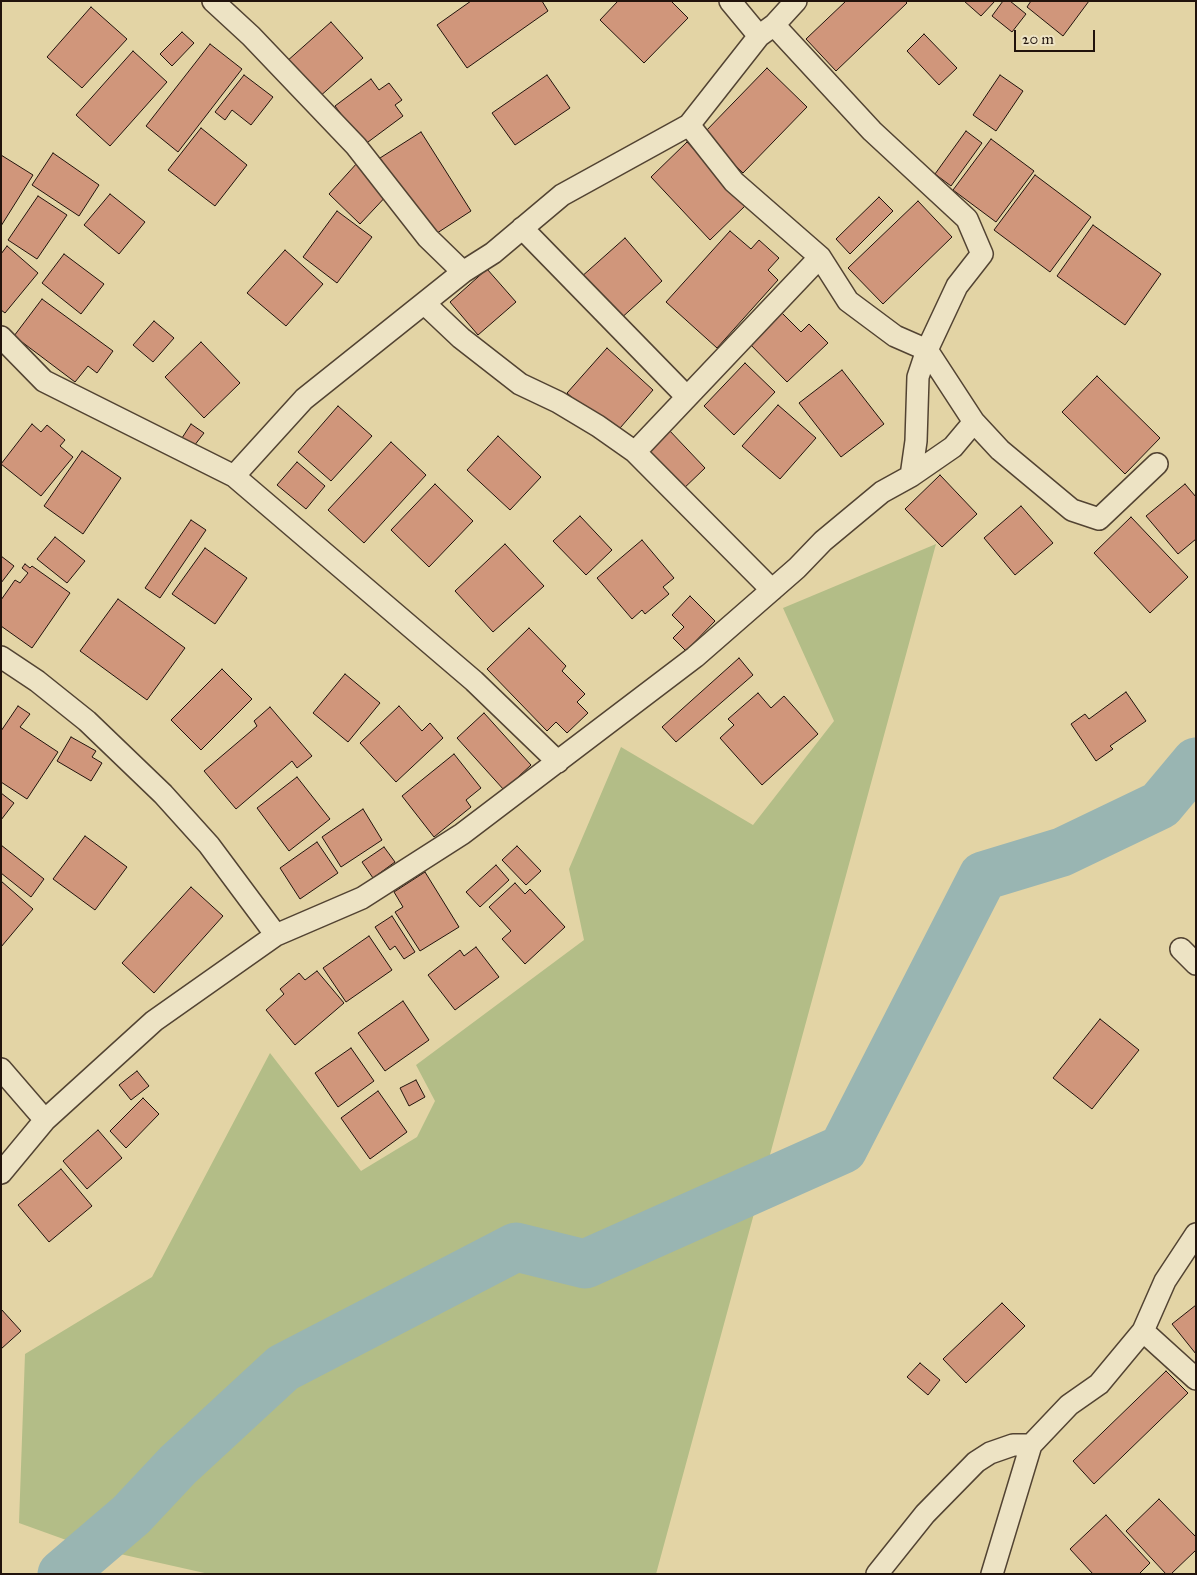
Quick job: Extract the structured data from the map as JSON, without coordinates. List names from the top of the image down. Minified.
{"scale_bar":"20 m"}
